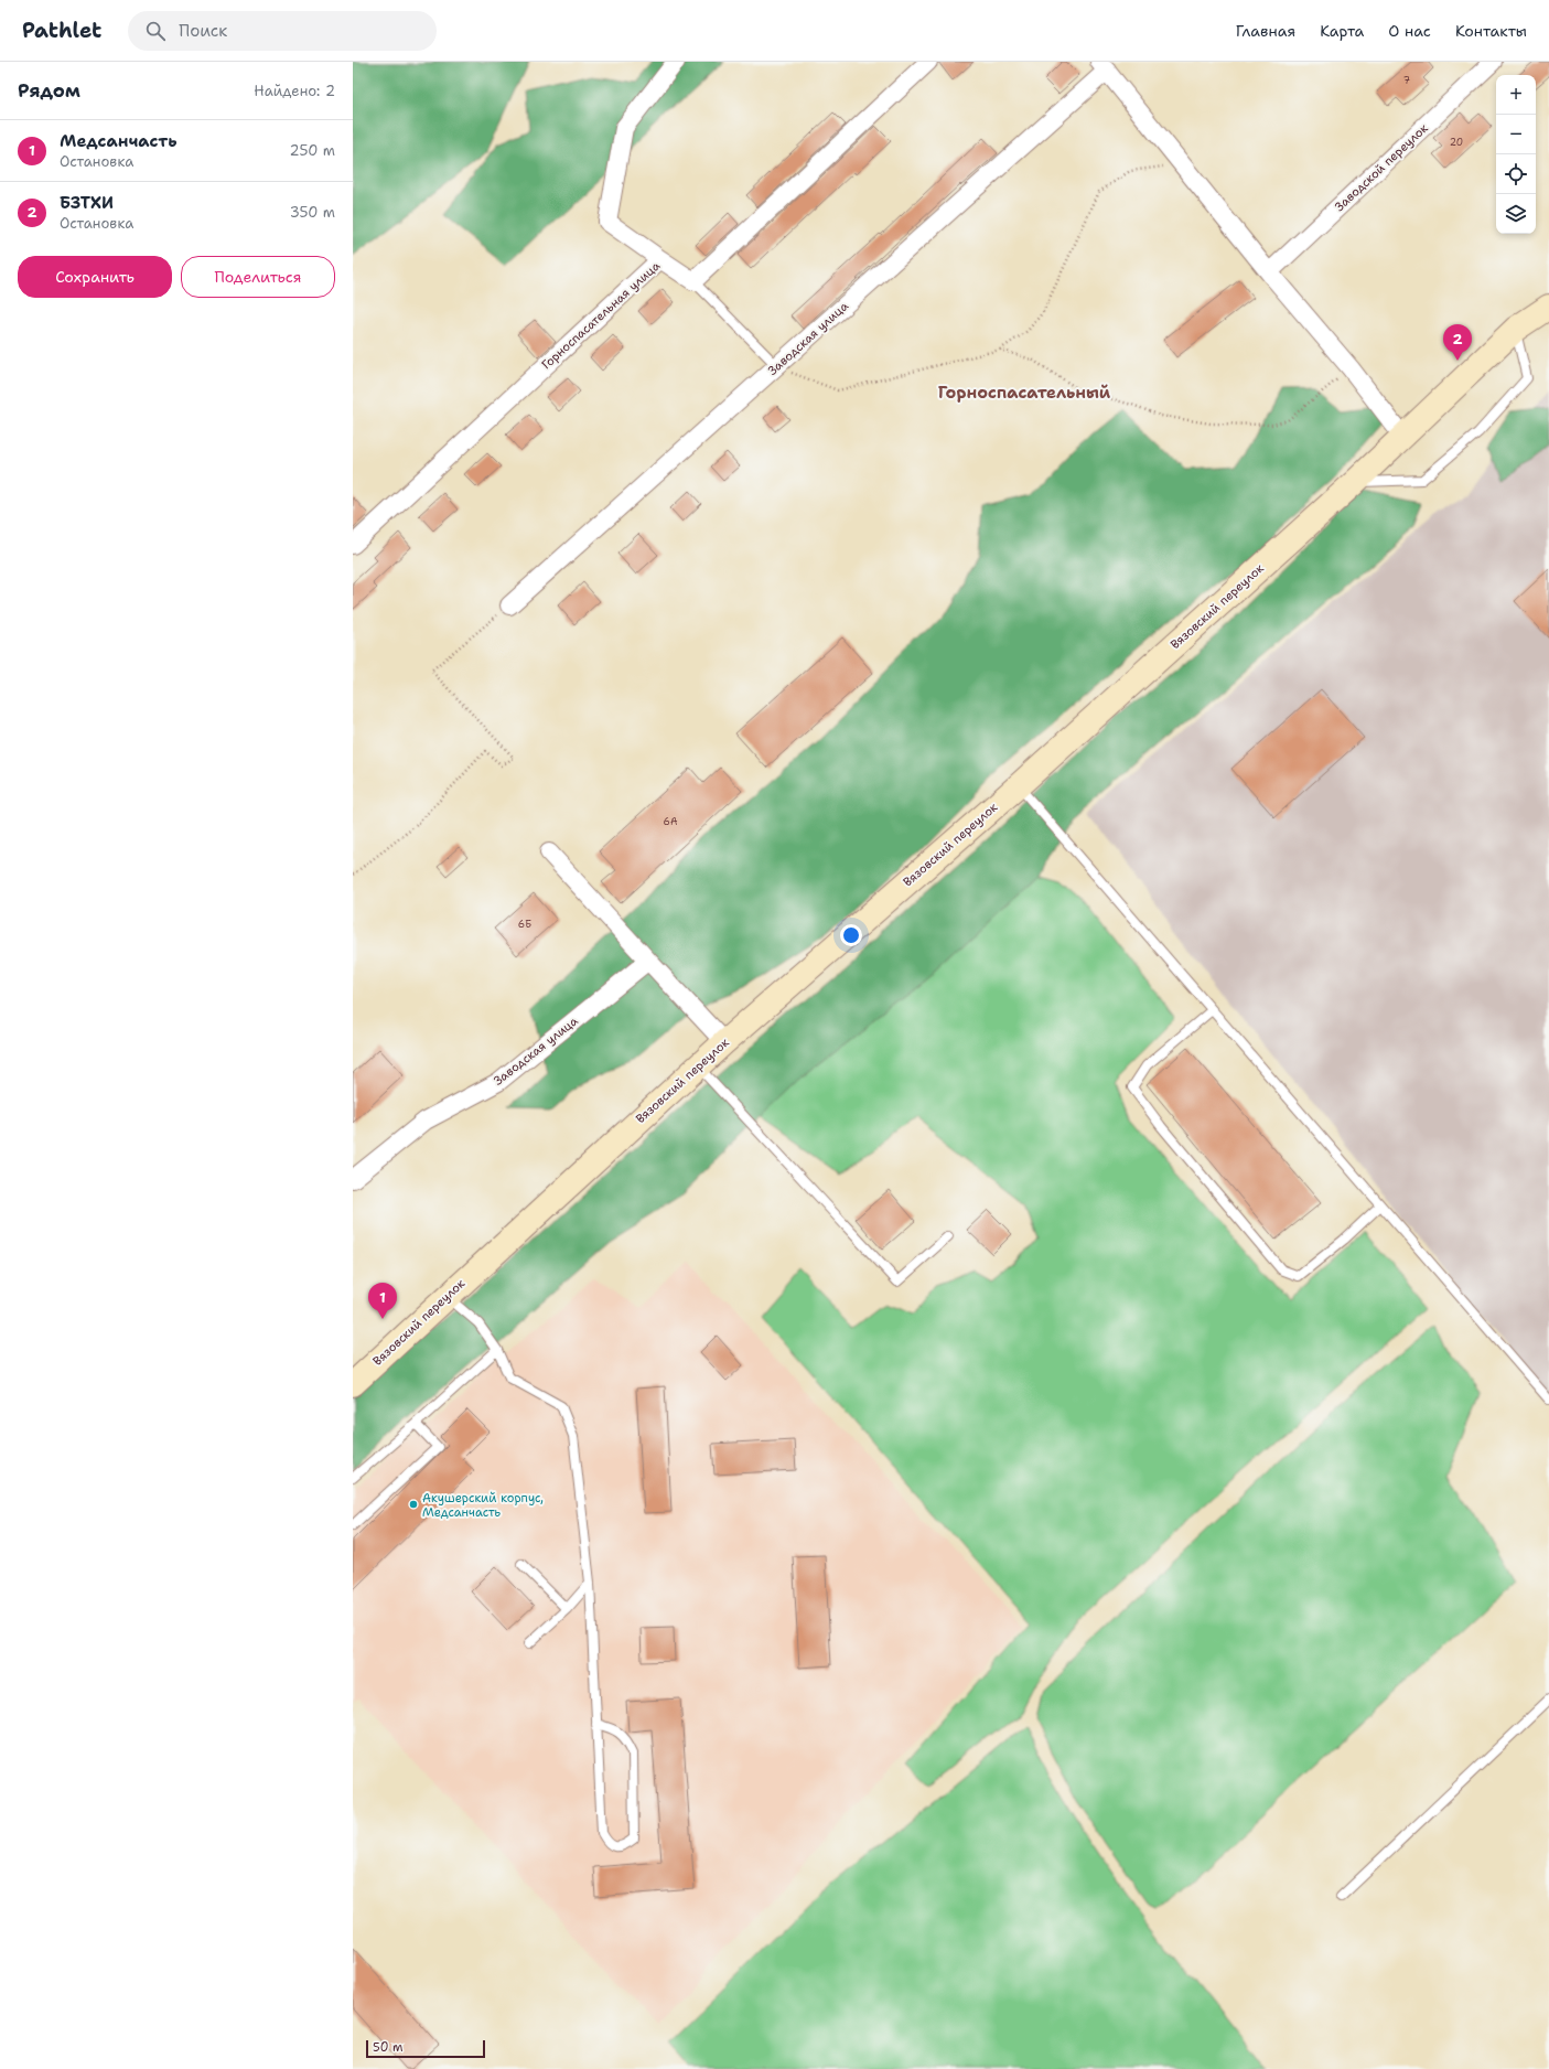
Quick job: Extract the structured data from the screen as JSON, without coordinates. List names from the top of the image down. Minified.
{"streets":{"street":["Заводской переулок","Горноспасательная улица","Заводская улица","Вязовский переулок"]},"districts":["Горноспасательный"],"places":["Акушерский корпус, Медсанчасть"],"house_numbers":["7","20","6А","6Б"],"scale_bar":"50 m","page":{"header":"Pathlet","search":"Поиск","nav":["Главная","Карта","О нас","Контакты"],"heading":["Рядом","Найдено: 2"],"map_buttons":["+","−"],"list":[{"mark":"1","name":"Медсанчасть","note":"Остановка","value":"250 m"},{"mark":"2","name":"БЗТХИ","note":"Остановка","value":"350 m"}],"buttons":["Сохранить","Поделиться"],"pins":["2","1"],"scale":"50 m"}}
